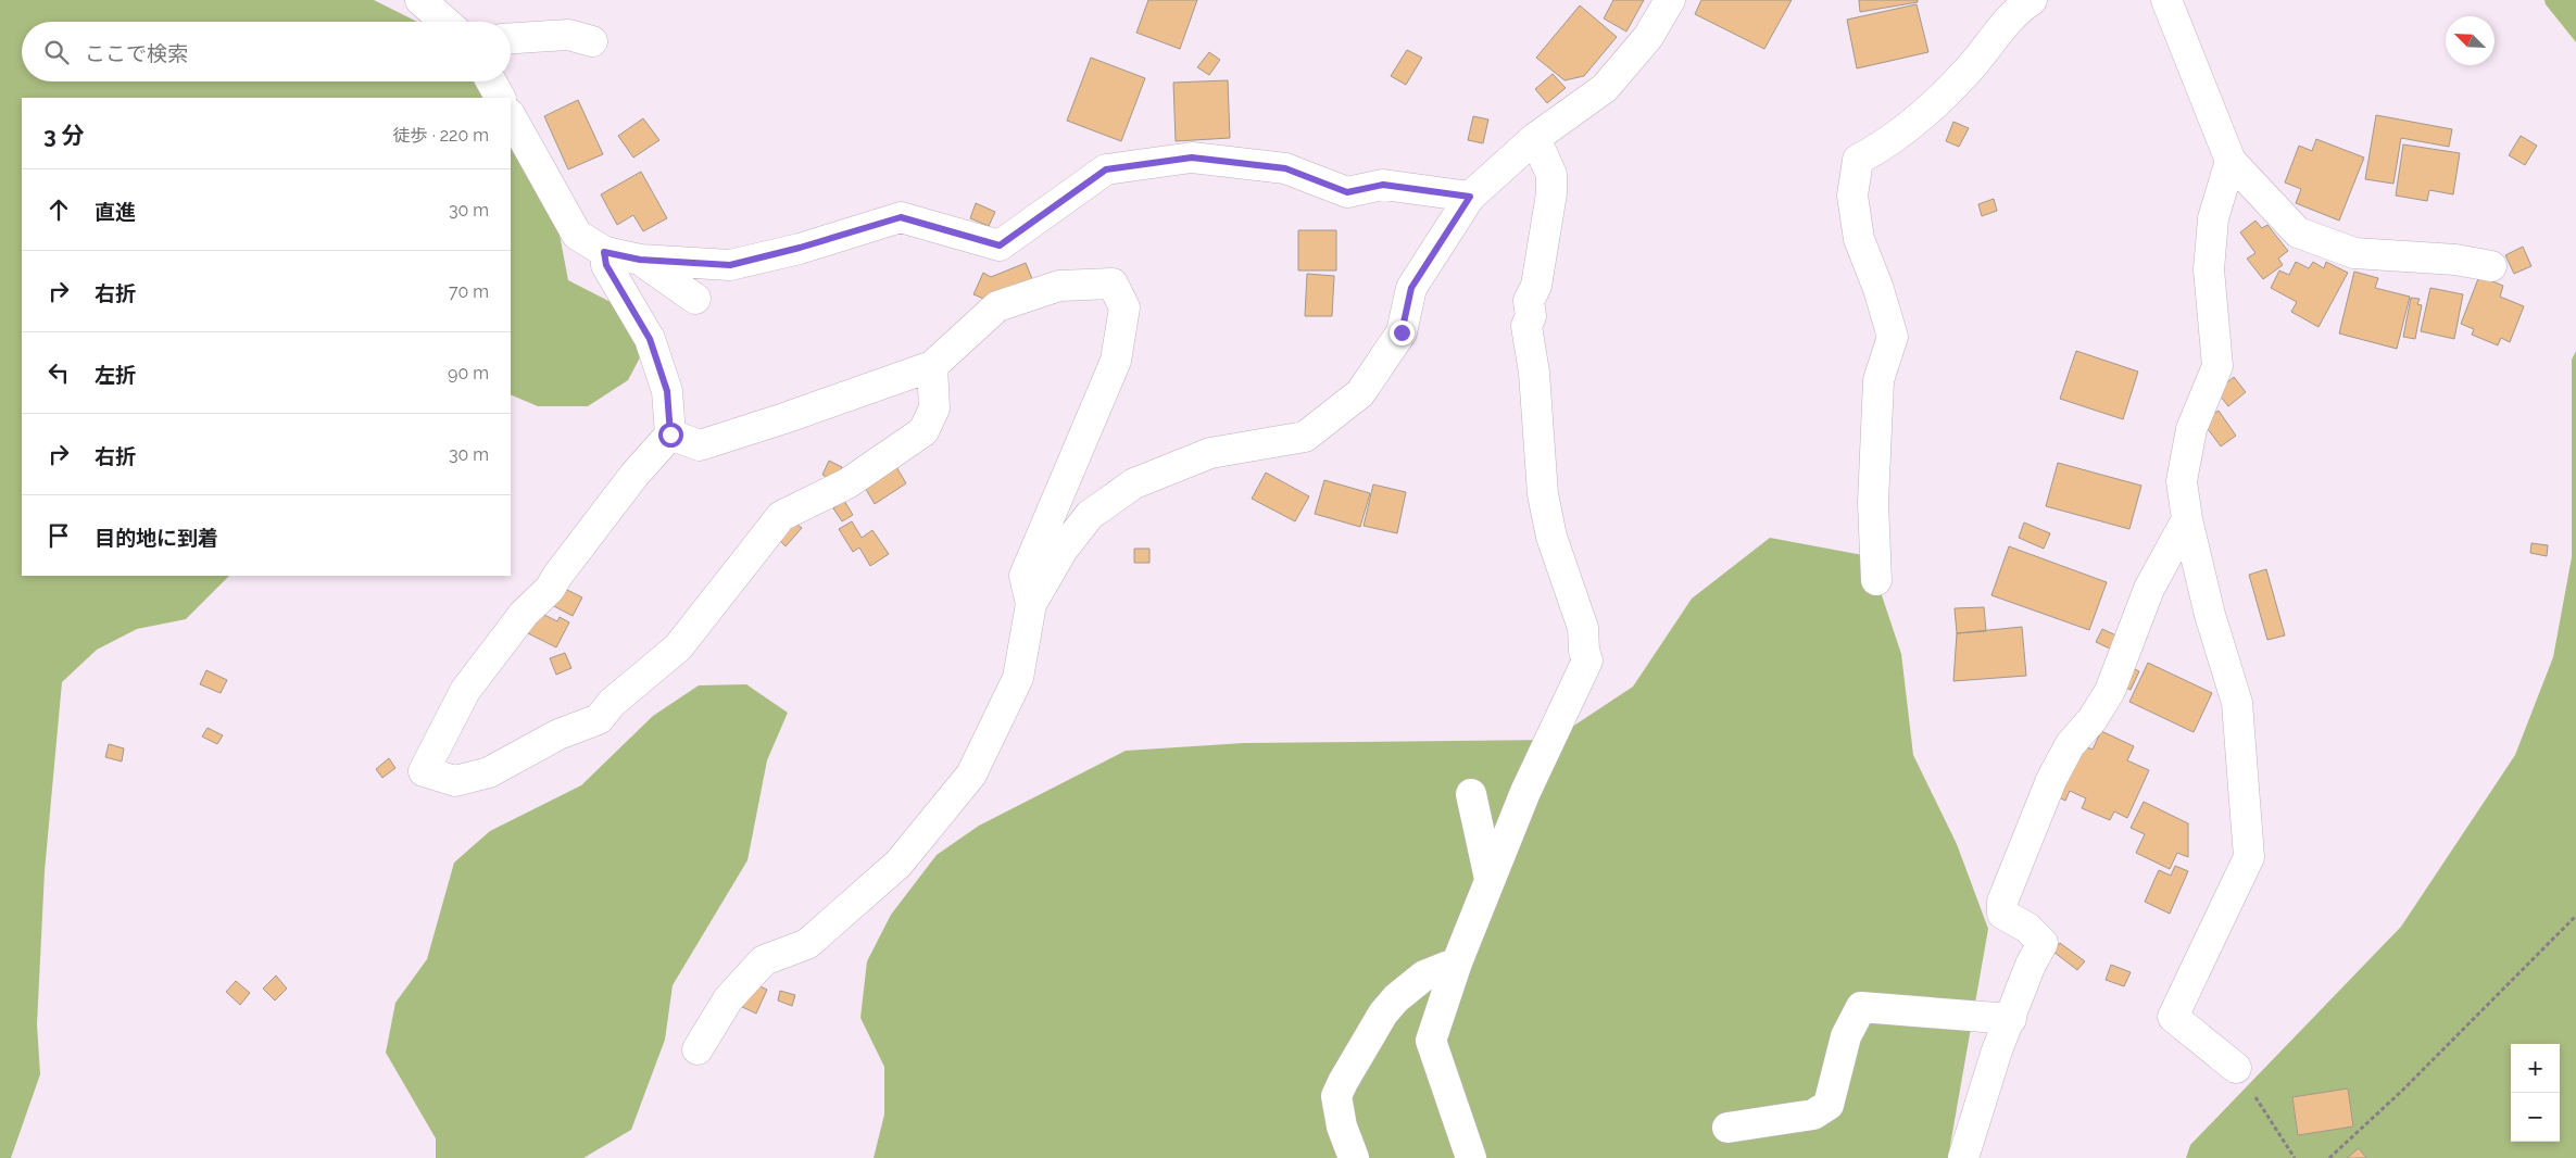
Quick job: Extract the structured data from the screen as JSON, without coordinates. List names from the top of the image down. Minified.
{"north":"top left","page":{"search":"ここで検索","heading":["3 分","徒歩 · 220 m"],"list":[["直進","30 m"],["右折","70 m"],["左折","90 m"],["右折","30 m"],"目的地に到着"],"map_buttons":["+","−"]}}
